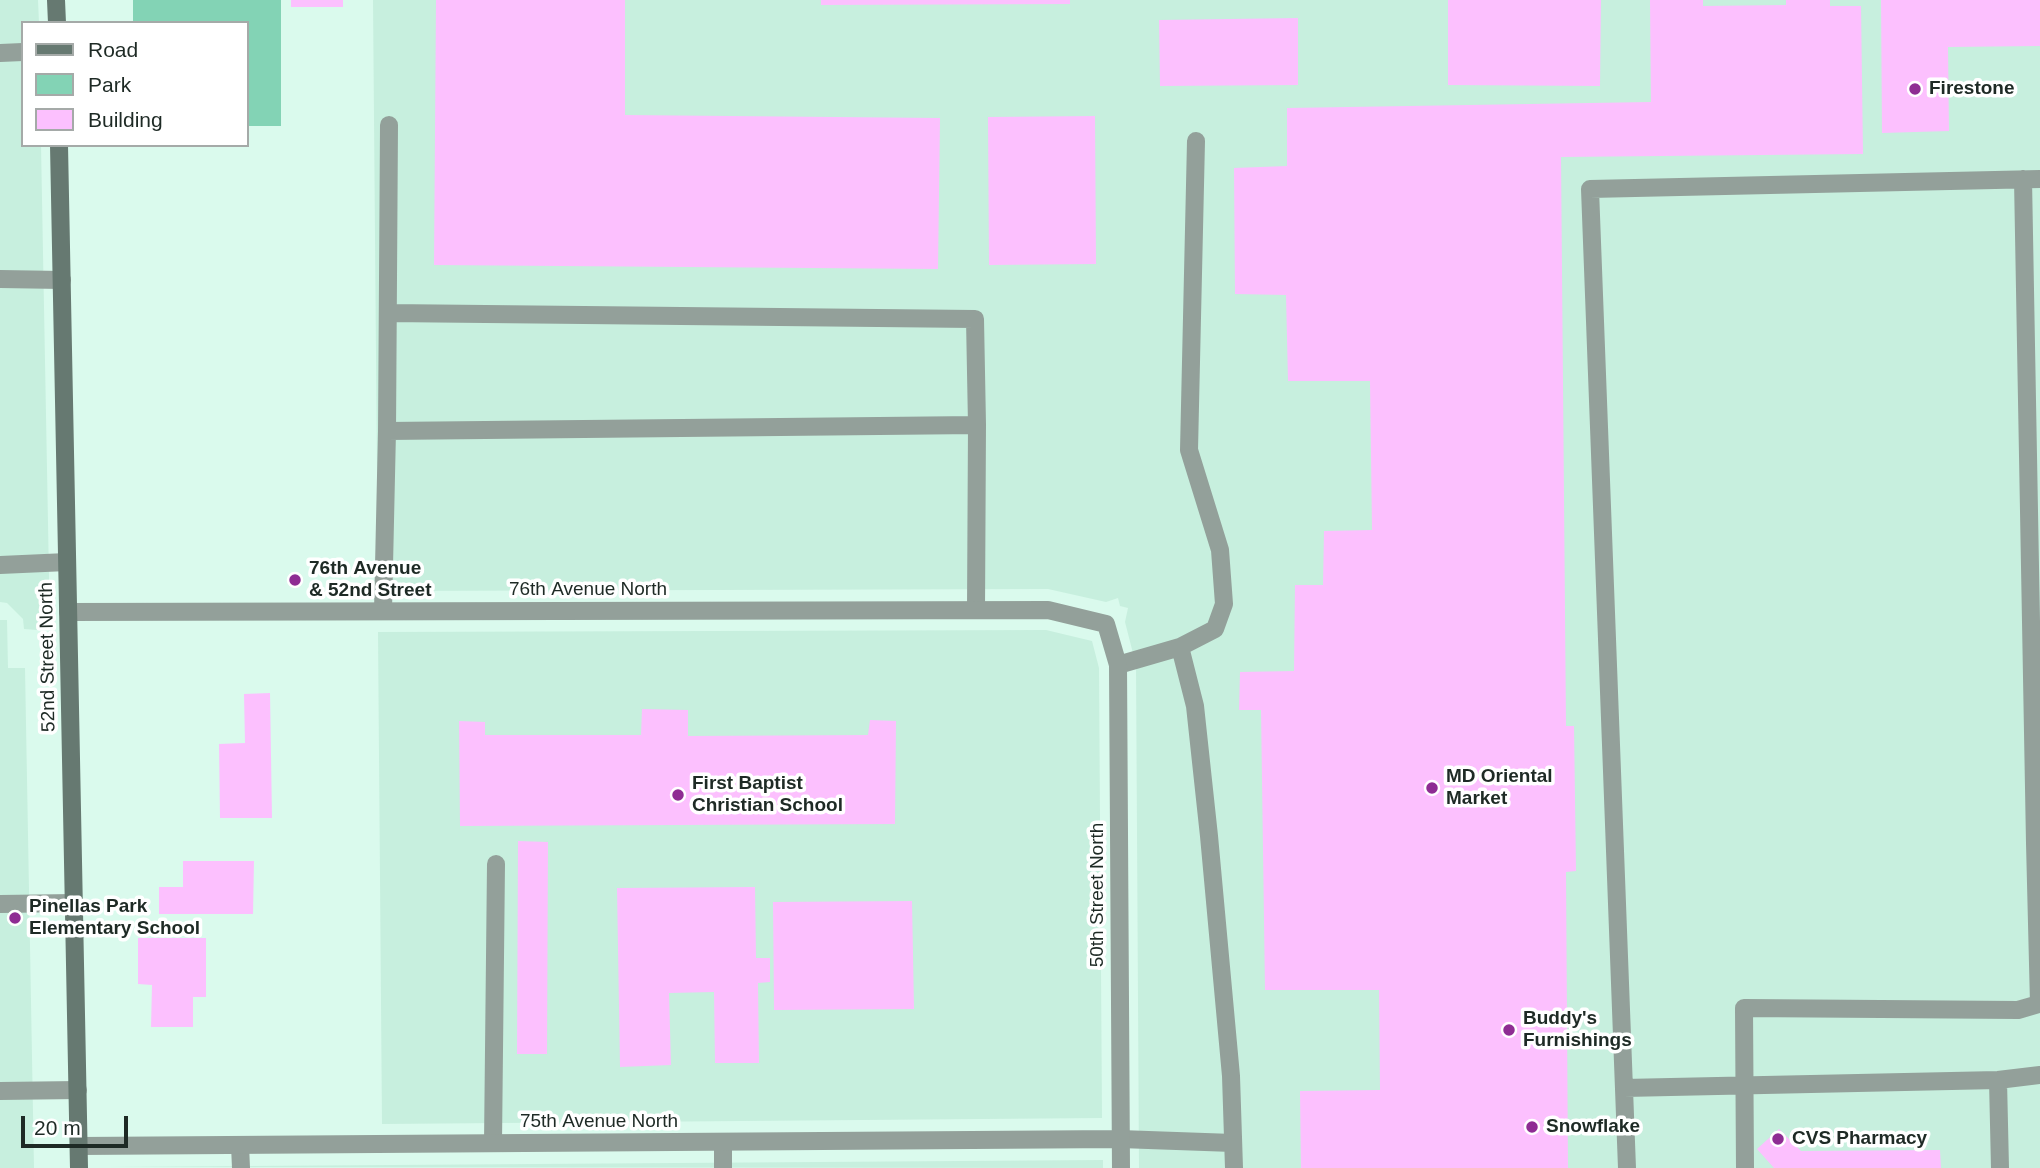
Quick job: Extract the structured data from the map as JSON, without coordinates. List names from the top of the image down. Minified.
{"streets":{"street":["76th Avenue North","52nd Street North","50th Street North","75th Avenue North"]},"crossings":[["76th Avenue North","52nd Street North"],["76th Avenue North","50th Street North"],["52nd Street North","75th Avenue North"],["50th Street North","75th Avenue North"]],"places":["Firestone","76th Avenue & 52nd Street","MD Oriental Market","First Baptist Christian School","Pinellas Park Elementary School","Buddy's Furnishings","Snowflake","CVS Pharmacy"],"legend":["Road","Park","Building"],"scale_bar":"20 m"}
